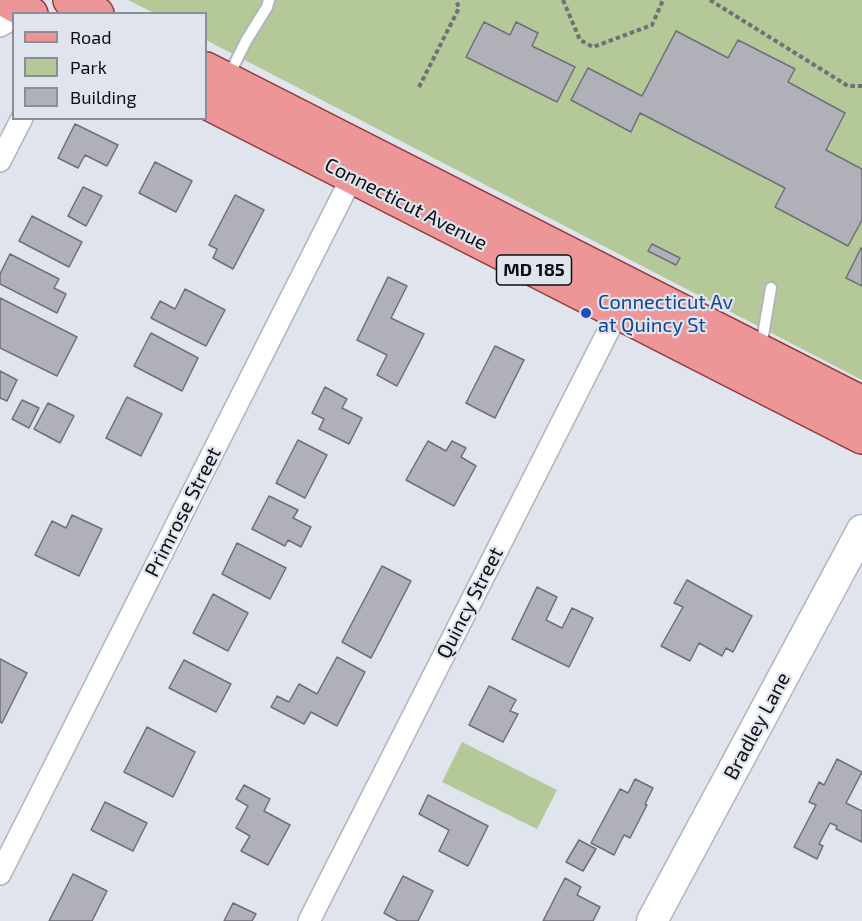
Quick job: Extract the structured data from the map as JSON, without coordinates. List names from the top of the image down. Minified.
{"streets":{"main road":["Connecticut Avenue","MD 185"],"street":["Primrose Street","Quincy Street","Bradley Lane"]},"crossings":[["Connecticut Avenue","Primrose Street"],["Connecticut Avenue","Quincy Street"]],"places":["Connecticut Av at Quincy St"],"legend":["Road","Park","Building"]}
